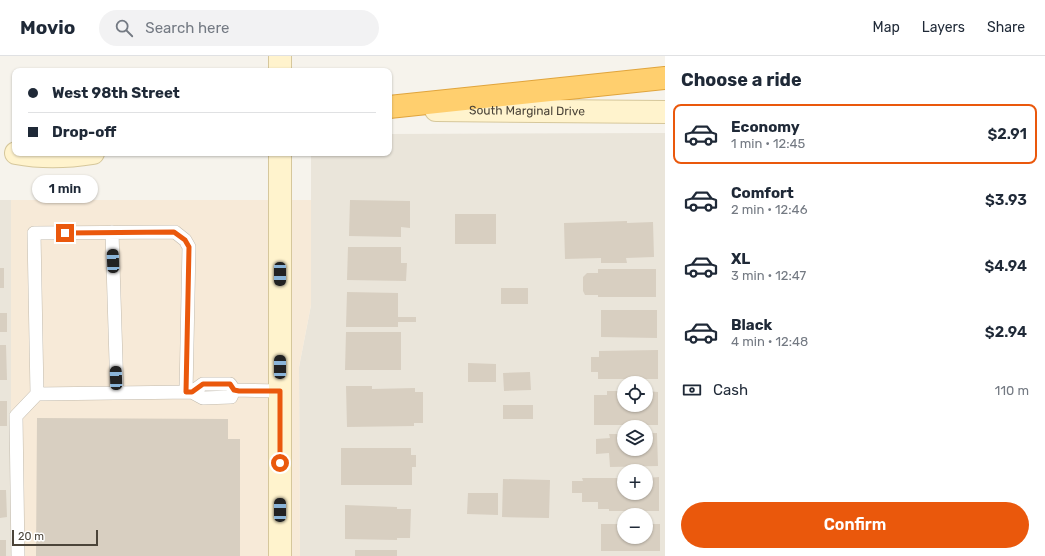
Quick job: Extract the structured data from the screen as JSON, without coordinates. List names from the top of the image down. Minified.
{"streets":{"street":["South Marginal Drive"]},"scale_bar":"20 m","page":{"header":"Movio","search":"Search here","nav":["Map","Layers","Share"],"heading":"Choose a ride","banner":["West 98th Street","Drop-off"],"list":[{"name":"Economy","note":"1 min · 12:45","value":"$2.91"},{"name":"Comfort","note":"2 min · 12:46","value":"$3.93"},{"name":"XL","note":"3 min · 12:47","value":"$4.94"},{"name":"Black","note":"4 min · 12:48","value":"$2.94"}],"bubble":"1 min","pay":["Cash","110 m"],"map_buttons":["+","−"],"buttons":"Confirm","scale":"20 m"}}
